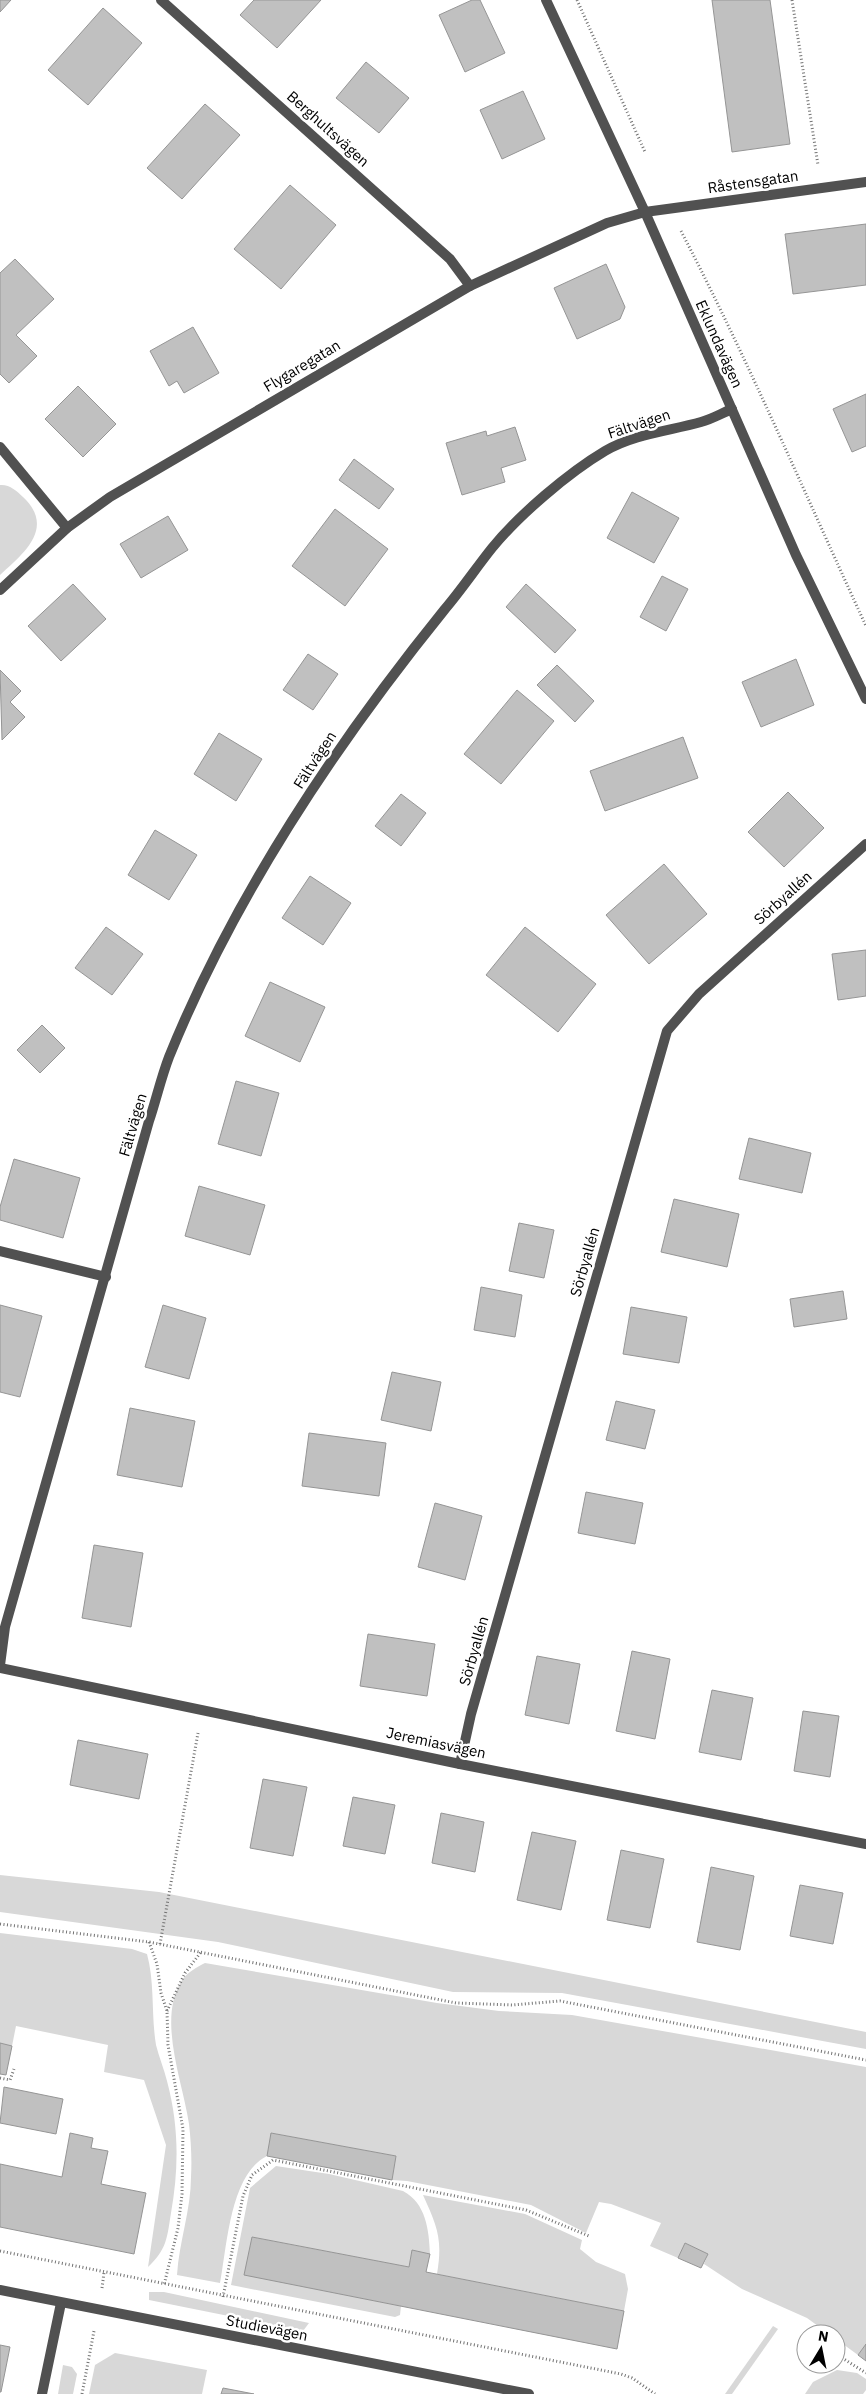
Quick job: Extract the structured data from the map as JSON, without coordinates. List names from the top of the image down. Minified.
{"streets":{"street":["Berghultsvägen","Råstensgatan","Eklundavägen","Flygaregatan","Fältvägen","Sörbyallén","Jeremiasvägen","Studievägen"]},"crossings":[["Berghultsvägen","Flygaregatan"],["Råstensgatan","Eklundavägen"],["Råstensgatan","Flygaregatan"],["Eklundavägen","Flygaregatan"],["Eklundavägen","Fältvägen"],["Fältvägen","Jeremiasvägen"],["Sörbyallén","Jeremiasvägen"]],"north":"top"}
